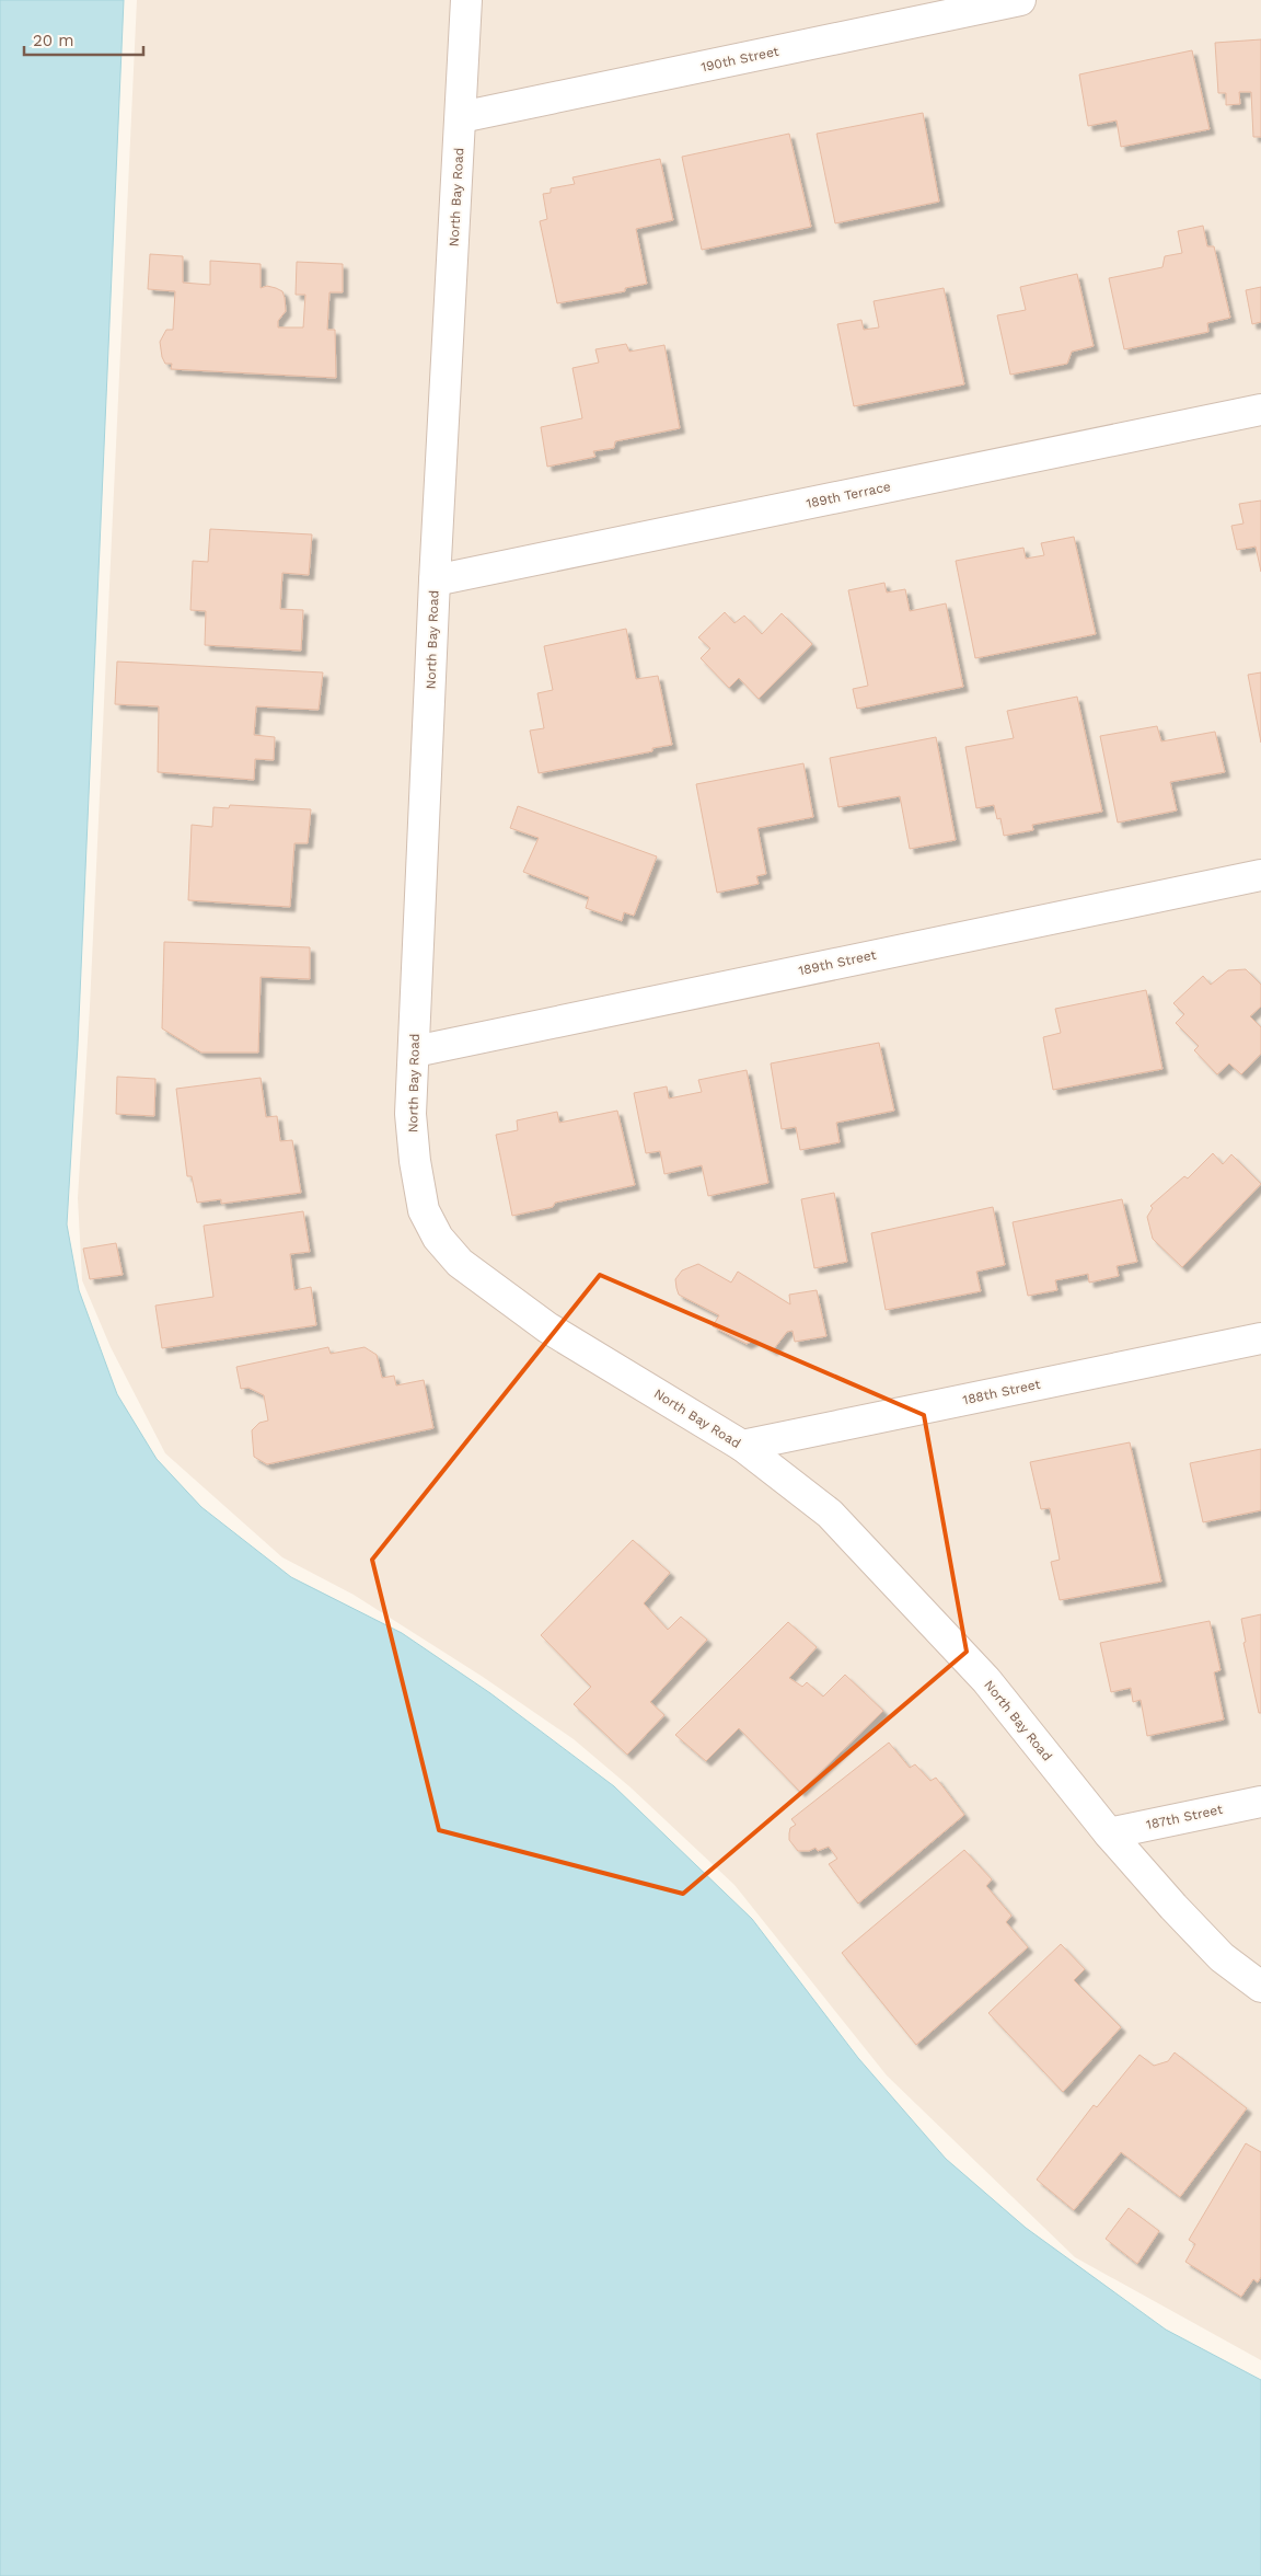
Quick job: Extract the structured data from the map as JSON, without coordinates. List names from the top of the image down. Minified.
{"streets":{"street":["190th Street","North Bay Road","189th Terrace","189th Street","188th Street","187th Street"]},"crossings":[["190th Street","North Bay Road"],["North Bay Road","189th Terrace"],["North Bay Road","189th Street"],["North Bay Road","188th Street"],["North Bay Road","187th Street"]],"scale_bar":"20 m"}
